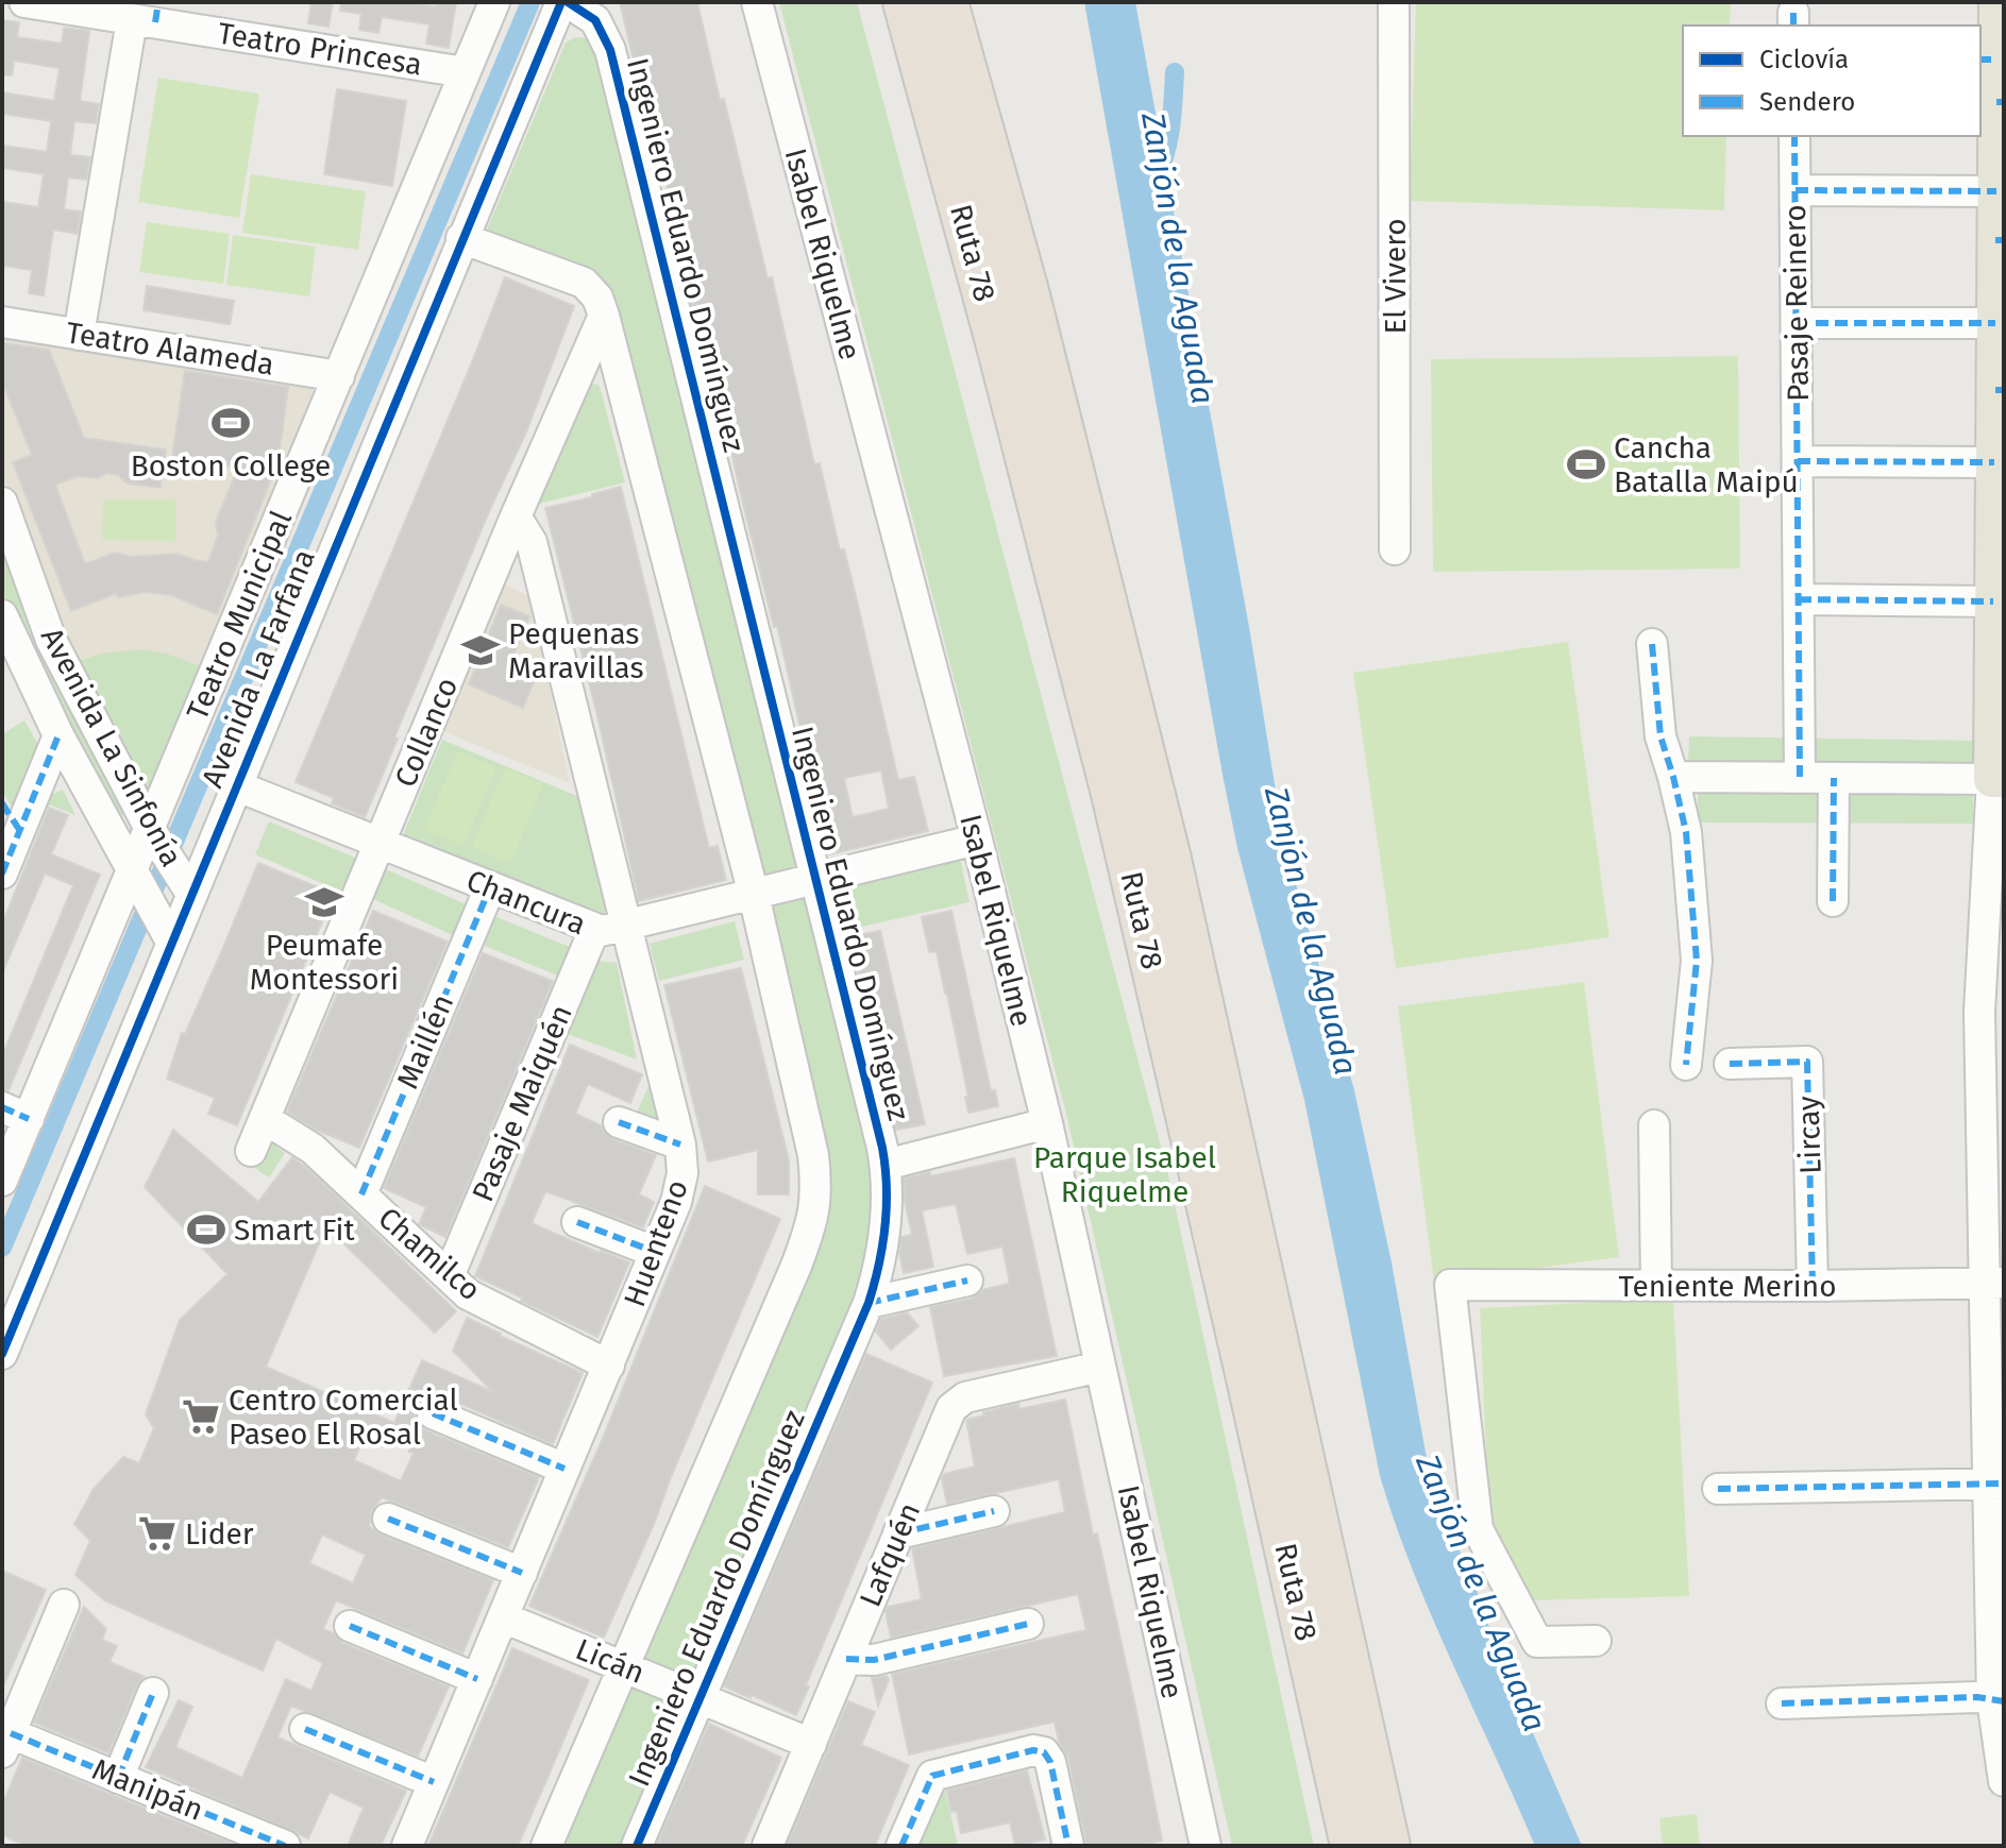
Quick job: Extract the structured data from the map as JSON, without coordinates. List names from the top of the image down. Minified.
{"streets":{"highway":["Ruta 78"],"street":["Teatro Princesa","Isabel Riquelme","Ingeniero Eduardo Domínguez","El Vivero","Pasaje Reinero","Teatro Alameda","Teatro Municipal","Avenida La Farfana","Collanco","Avenida La Sinfonía","Chancura","Maillén","Pasaje Maiquén","Lircay","Huenteno","Chamilco","Teniente Merino","Lafquén","Licán","Manipán"]},"crossings":[["Teatro Princesa","Teatro Municipal"],["Isabel Riquelme","Chancura"],["Isabel Riquelme","Lafquén"],["Ingeniero Eduardo Domínguez","Avenida La Farfana"],["Ingeniero Eduardo Domínguez","Collanco"],["Ingeniero Eduardo Domínguez","Chancura"],["Ingeniero Eduardo Domínguez","Licán"],["Teatro Alameda","Teatro Municipal"],["Teatro Municipal","Avenida La Sinfonía"],["Avenida La Farfana","Avenida La Sinfonía"],["Avenida La Farfana","Chancura"],["Collanco","Chancura"],["Collanco","Huenteno"],["Collanco","Chamilco"],["Chancura","Maillén"],["Chancura","Pasaje Maiquén"],["Chancura","Huenteno"],["Maillén","Chamilco"],["Pasaje Maiquén","Chamilco"],["Lircay","Teniente Merino"],["Huenteno","Chamilco"],["Huenteno","Licán"],["Lafquén","Licán"]],"water":["Zanjón de la Aguada"],"parks":["Parque Isabel Riquelme"],"places":{"sports":["Boston College","Cancha Batalla Maipú","Smart Fit"],"school or university":["Pequenas Maravillas","Peumafe Montessori"],"supermarket":["Centro Comercial Paseo El Rosal","Lider"]},"legend":["Ciclovía","Sendero"]}
